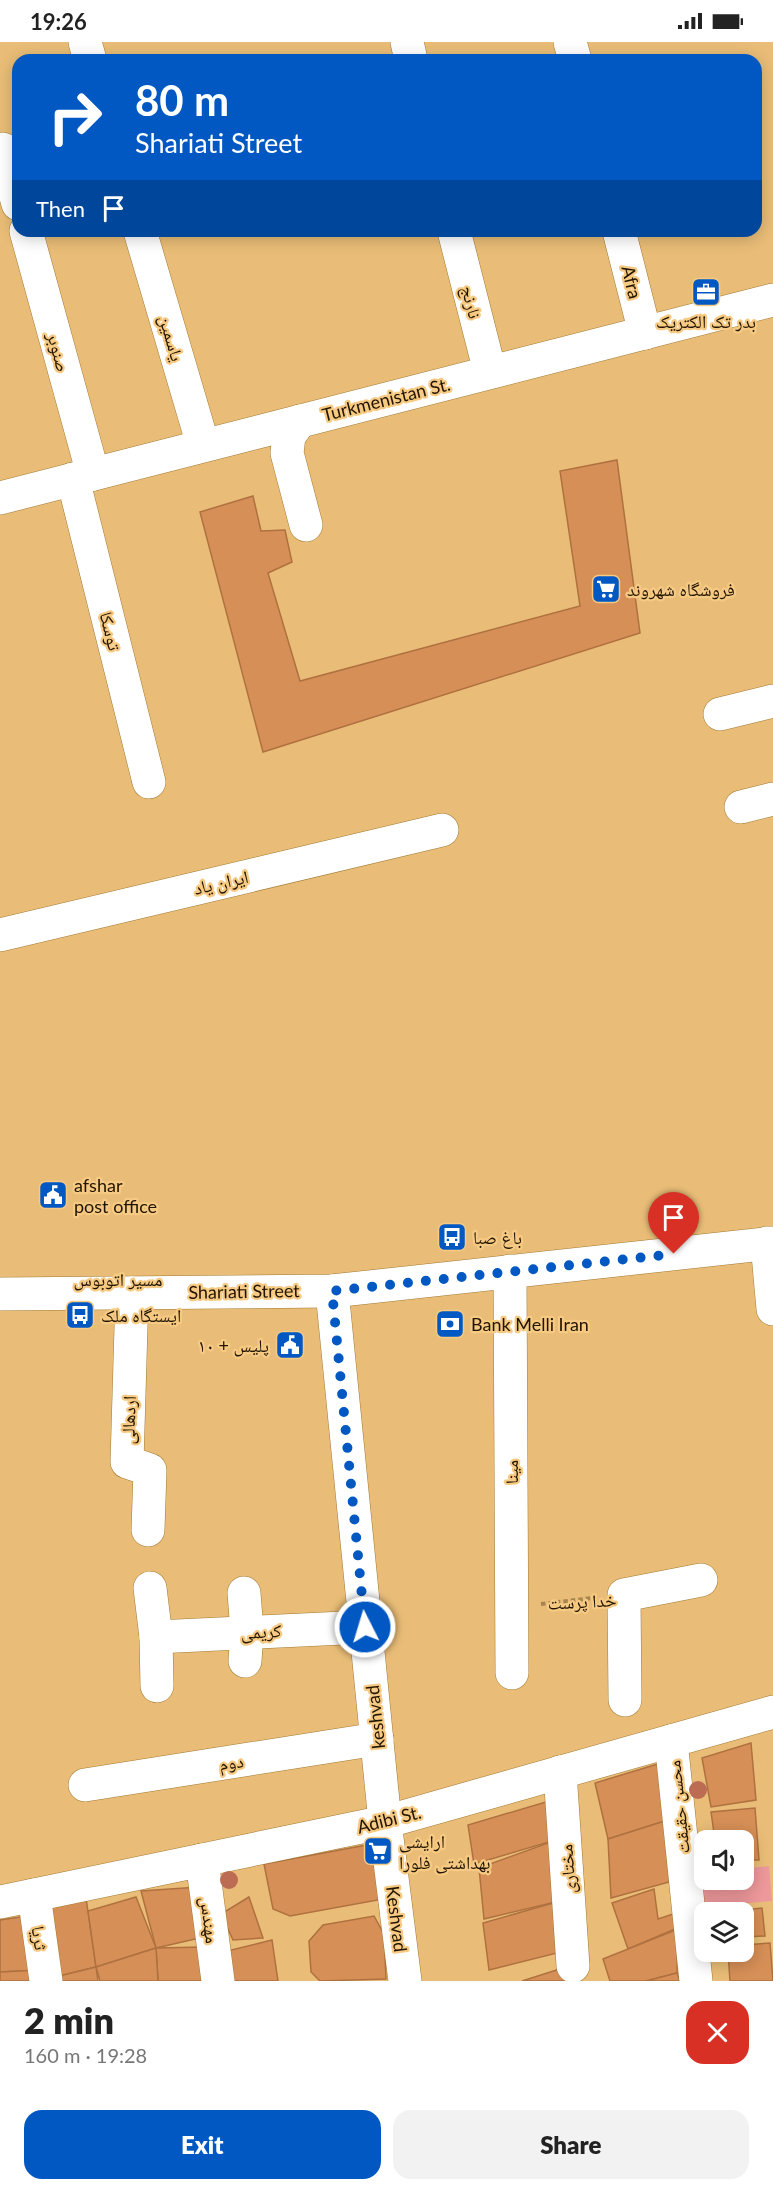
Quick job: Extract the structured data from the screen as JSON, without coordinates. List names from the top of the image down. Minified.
{"streets":{"street":["Afra","نارنج","یاسمین","صنوبر","Turkmenistan St.","توسکا","ایران یاد","مسیر اتوبوس","Shariati Street","اردهالی","مینا","خدا پرست","کریمی","keshvad","دوم","محسن حقیقت","Adibi St.","مختاری","Keshvad","مهندس","ثریا"]},"crossings":[["Afra","Turkmenistan St."],["نارنج","Turkmenistan St."],["یاسمین","Turkmenistan St."],["صنوبر","Turkmenistan St."],["صنوبر","توسکا"],["Turkmenistan St.","توسکا"],["مسیر اتوبوس","Shariati Street"],["Shariati Street","اردهالی"],["Shariati Street","مینا"],["Shariati Street","keshvad"],["مینا","خدا پرست"],["کریمی","keshvad"],["keshvad","دوم"],["keshvad","Adibi St."],["keshvad","Keshvad"],["محسن حقیقت","Adibi St."],["Adibi St.","مختاری"],["Adibi St.","Keshvad"],["Adibi St.","مهندس"],["Adibi St.","ثریا"]],"places":{"office":["بدر تک الکتریک"],"supermarket":["فروشگاه شهروند","ارایشی بهداشتی فلورا"],"public building":["afshar post office","پلیس + ۱۰"],"bus stop":["باغ صبا","ایستگاه ملک"],"bank":["Bank Melli Iran"]},"page":{"status":"19:26","turn":["80 m","Shariati Street"],"then":"Then","heading":["2 min","160 m · 19:28"],"buttons":["Exit","Share"]}}
